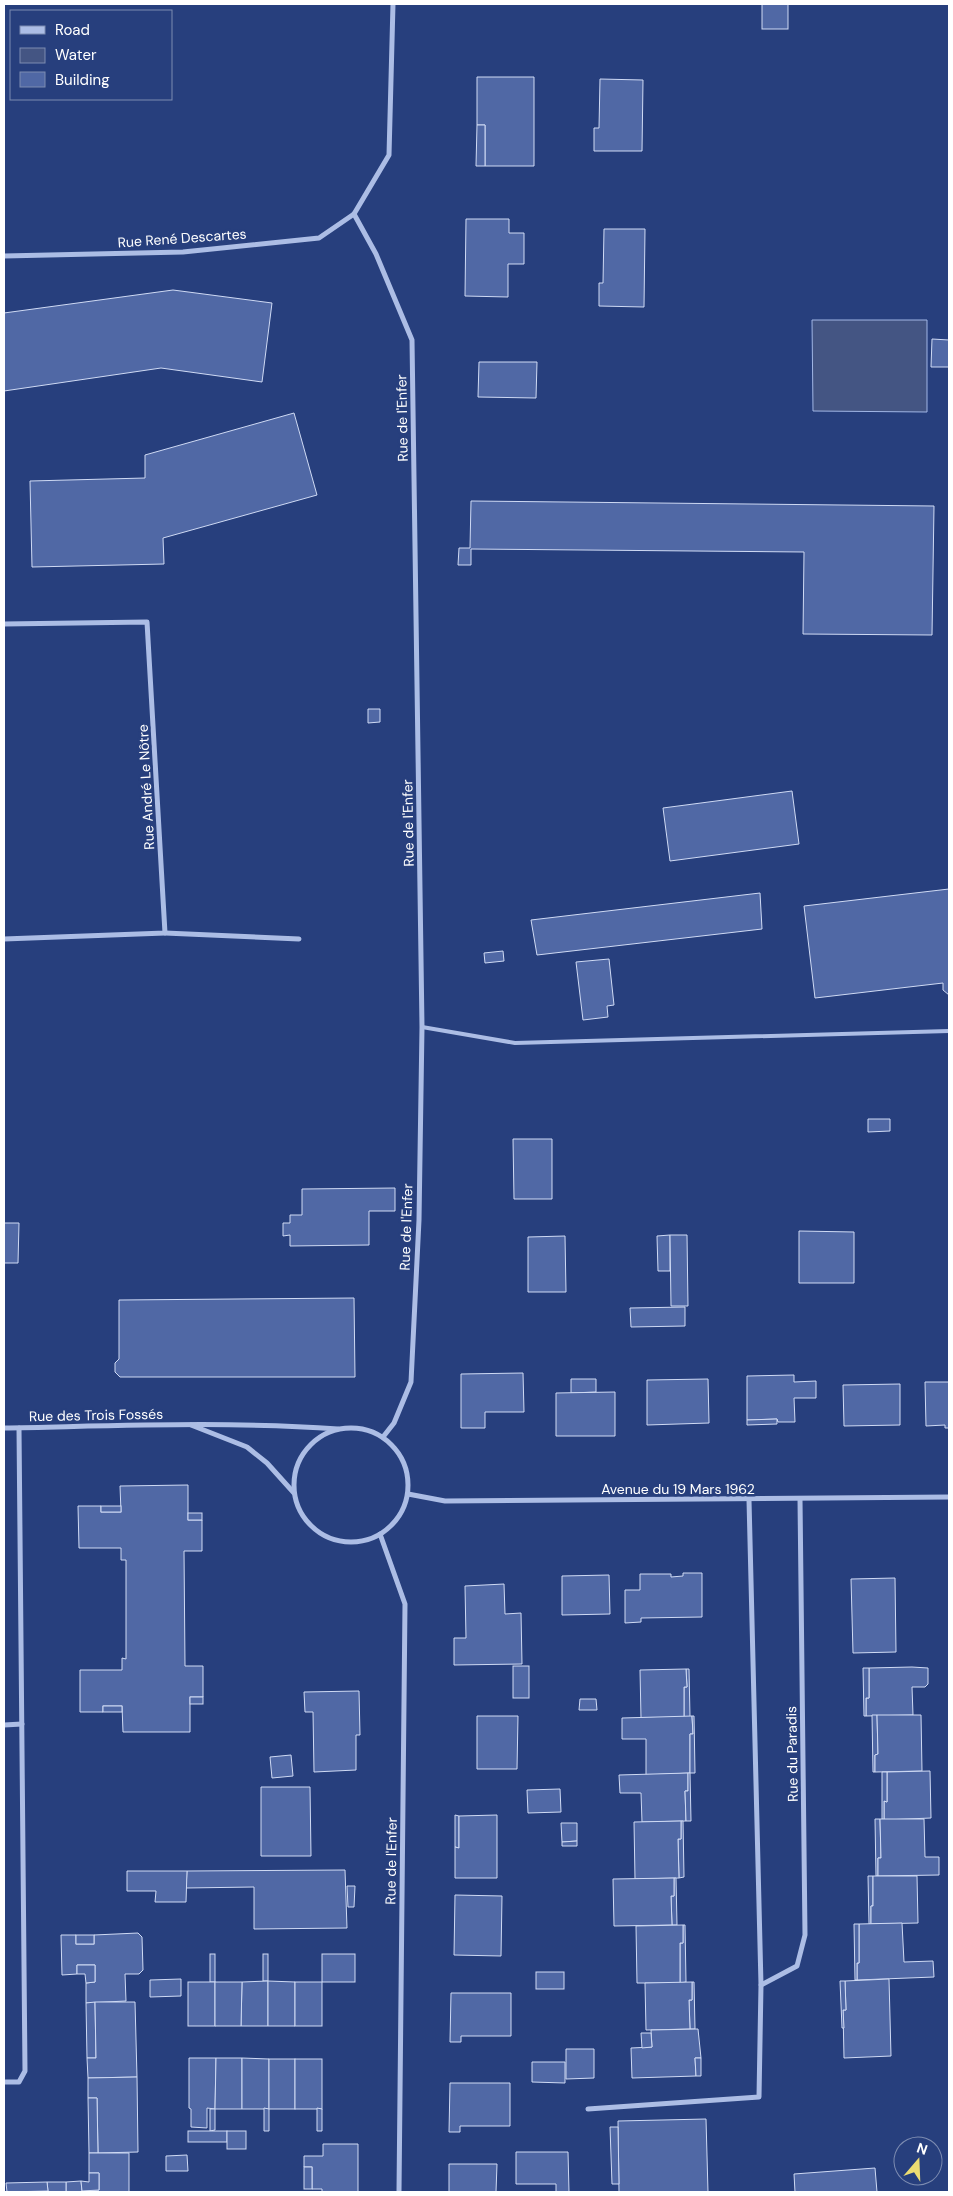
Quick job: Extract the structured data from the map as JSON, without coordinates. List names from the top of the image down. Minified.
{"streets":{"street":["Rue René Descartes","Rue de l'Enfer","Rue André Le Nôtre","Rue des Trois Fossés","Avenue du 19 Mars 1962","Rue du Paradis"]},"crossings":[["Rue René Descartes","Rue de l'Enfer"],["Rue de l'Enfer","Rue des Trois Fossés"],["Rue de l'Enfer","Avenue du 19 Mars 1962"],["Rue des Trois Fossés","Avenue du 19 Mars 1962"],["Avenue du 19 Mars 1962","Rue du Paradis"]],"legend":["Road","Water","Building"],"north":"top"}
